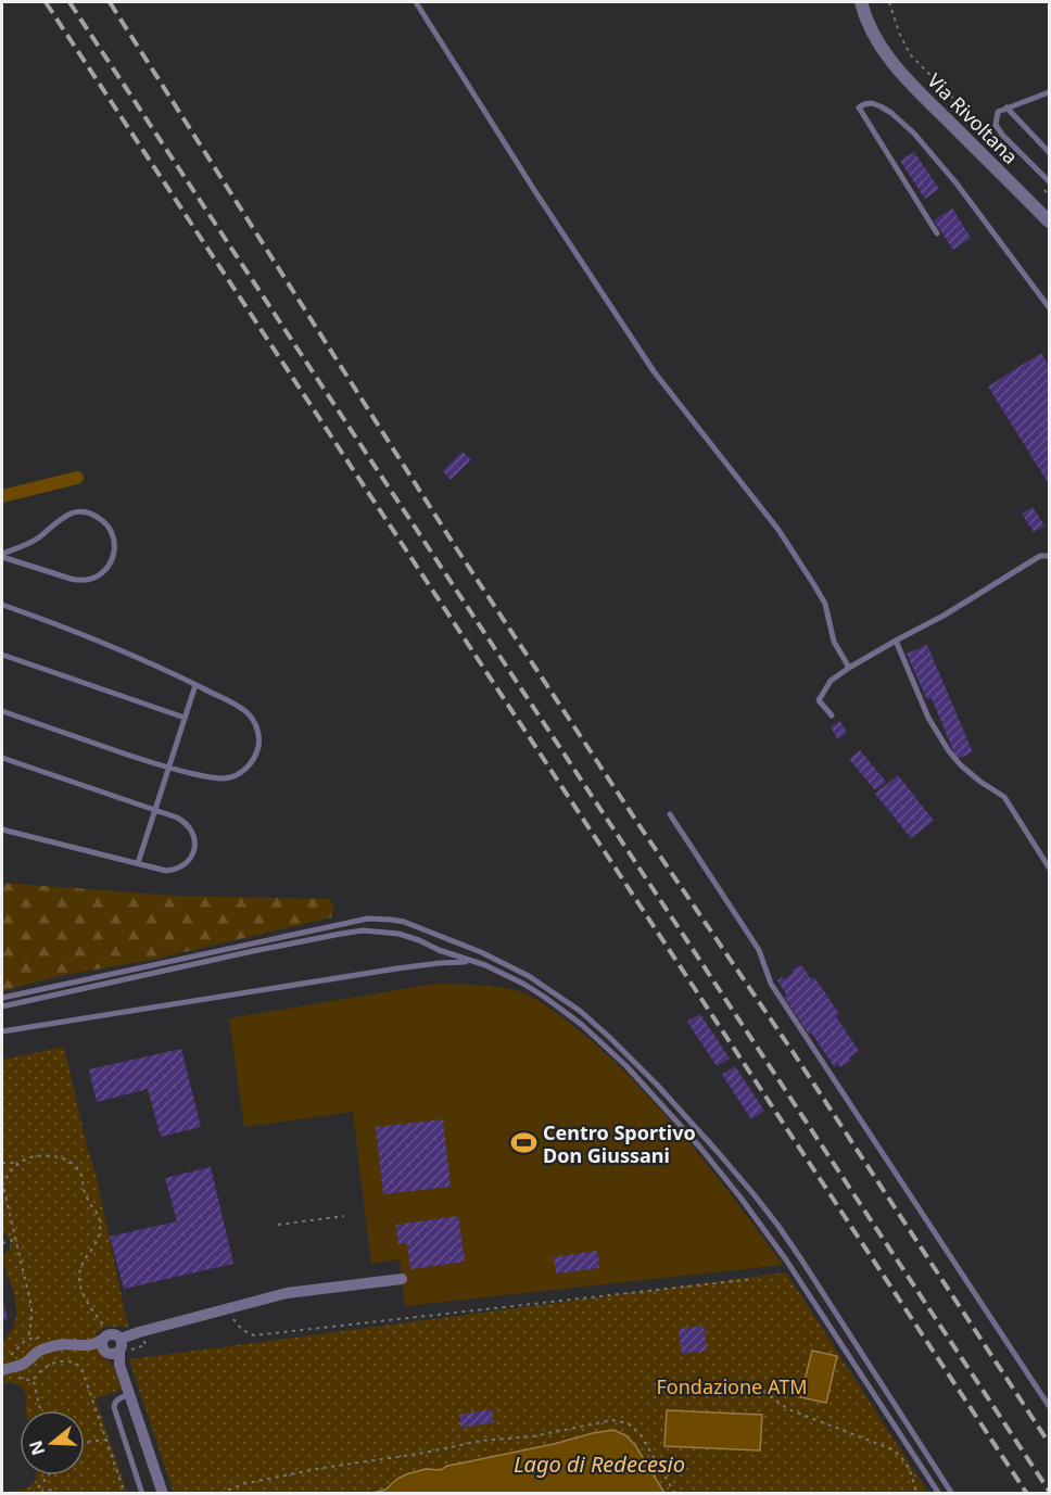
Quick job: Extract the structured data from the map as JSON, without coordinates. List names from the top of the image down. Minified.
{"streets":{"street":["Via Rivoltana"]},"water":["Lago di Redecesio"],"parks":["Fondazione ATM"],"places":{"sports":["Centro Sportivo Don Giussani"]},"north":"left"}
